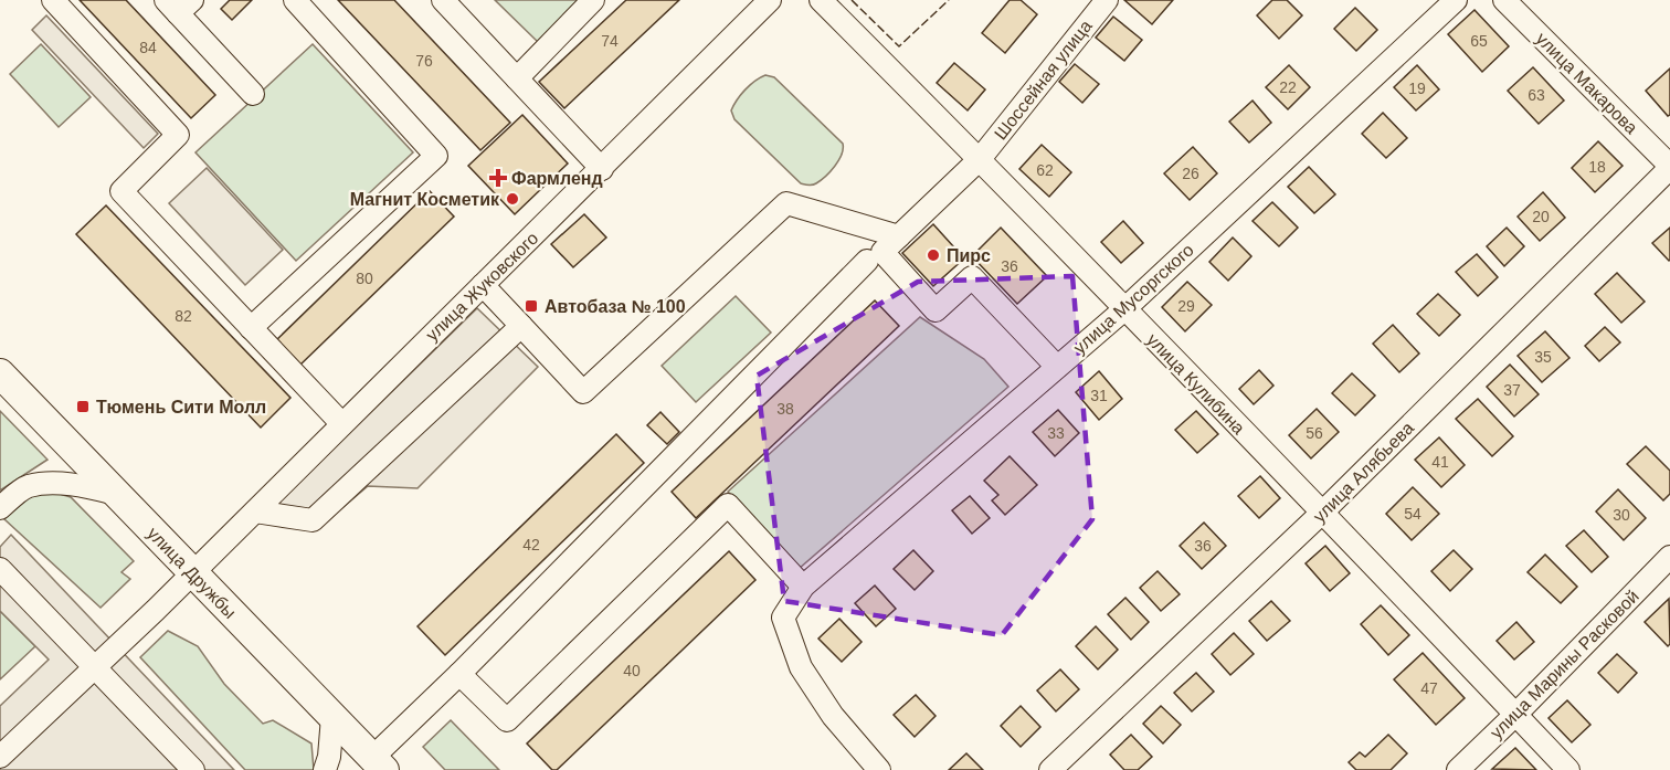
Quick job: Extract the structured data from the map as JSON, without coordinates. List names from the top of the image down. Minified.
{"streets":{"main road":["улица Дружбы"],"street":["Шоссейная улица","улица Макарова","улица Жуковского","улица Мусоргского","улица Кулибина","улица Алябьева","улица Марины Расковой"]},"crossings":[["Шоссейная улица","улица Кулибина"],["улица Макарова","улица Алябьева"],["улица Жуковского","улица Дружбы"],["улица Мусоргского","улица Кулибина"],["улица Кулибина","улица Алябьева"],["улица Кулибина","улица Марины Расковой"]],"places":{"health":["Фармленд"],"other":["Магнит Косметик","Пирс"],"transit":["Автобаза № 100","Тюмень Сити Молл"]},"house_numbers":["74","65","84","76","22","19","63","18","62","26","20","36","80","29","82","35","37","31","38","33","56","41","54","30","42","36","40","47"]}
